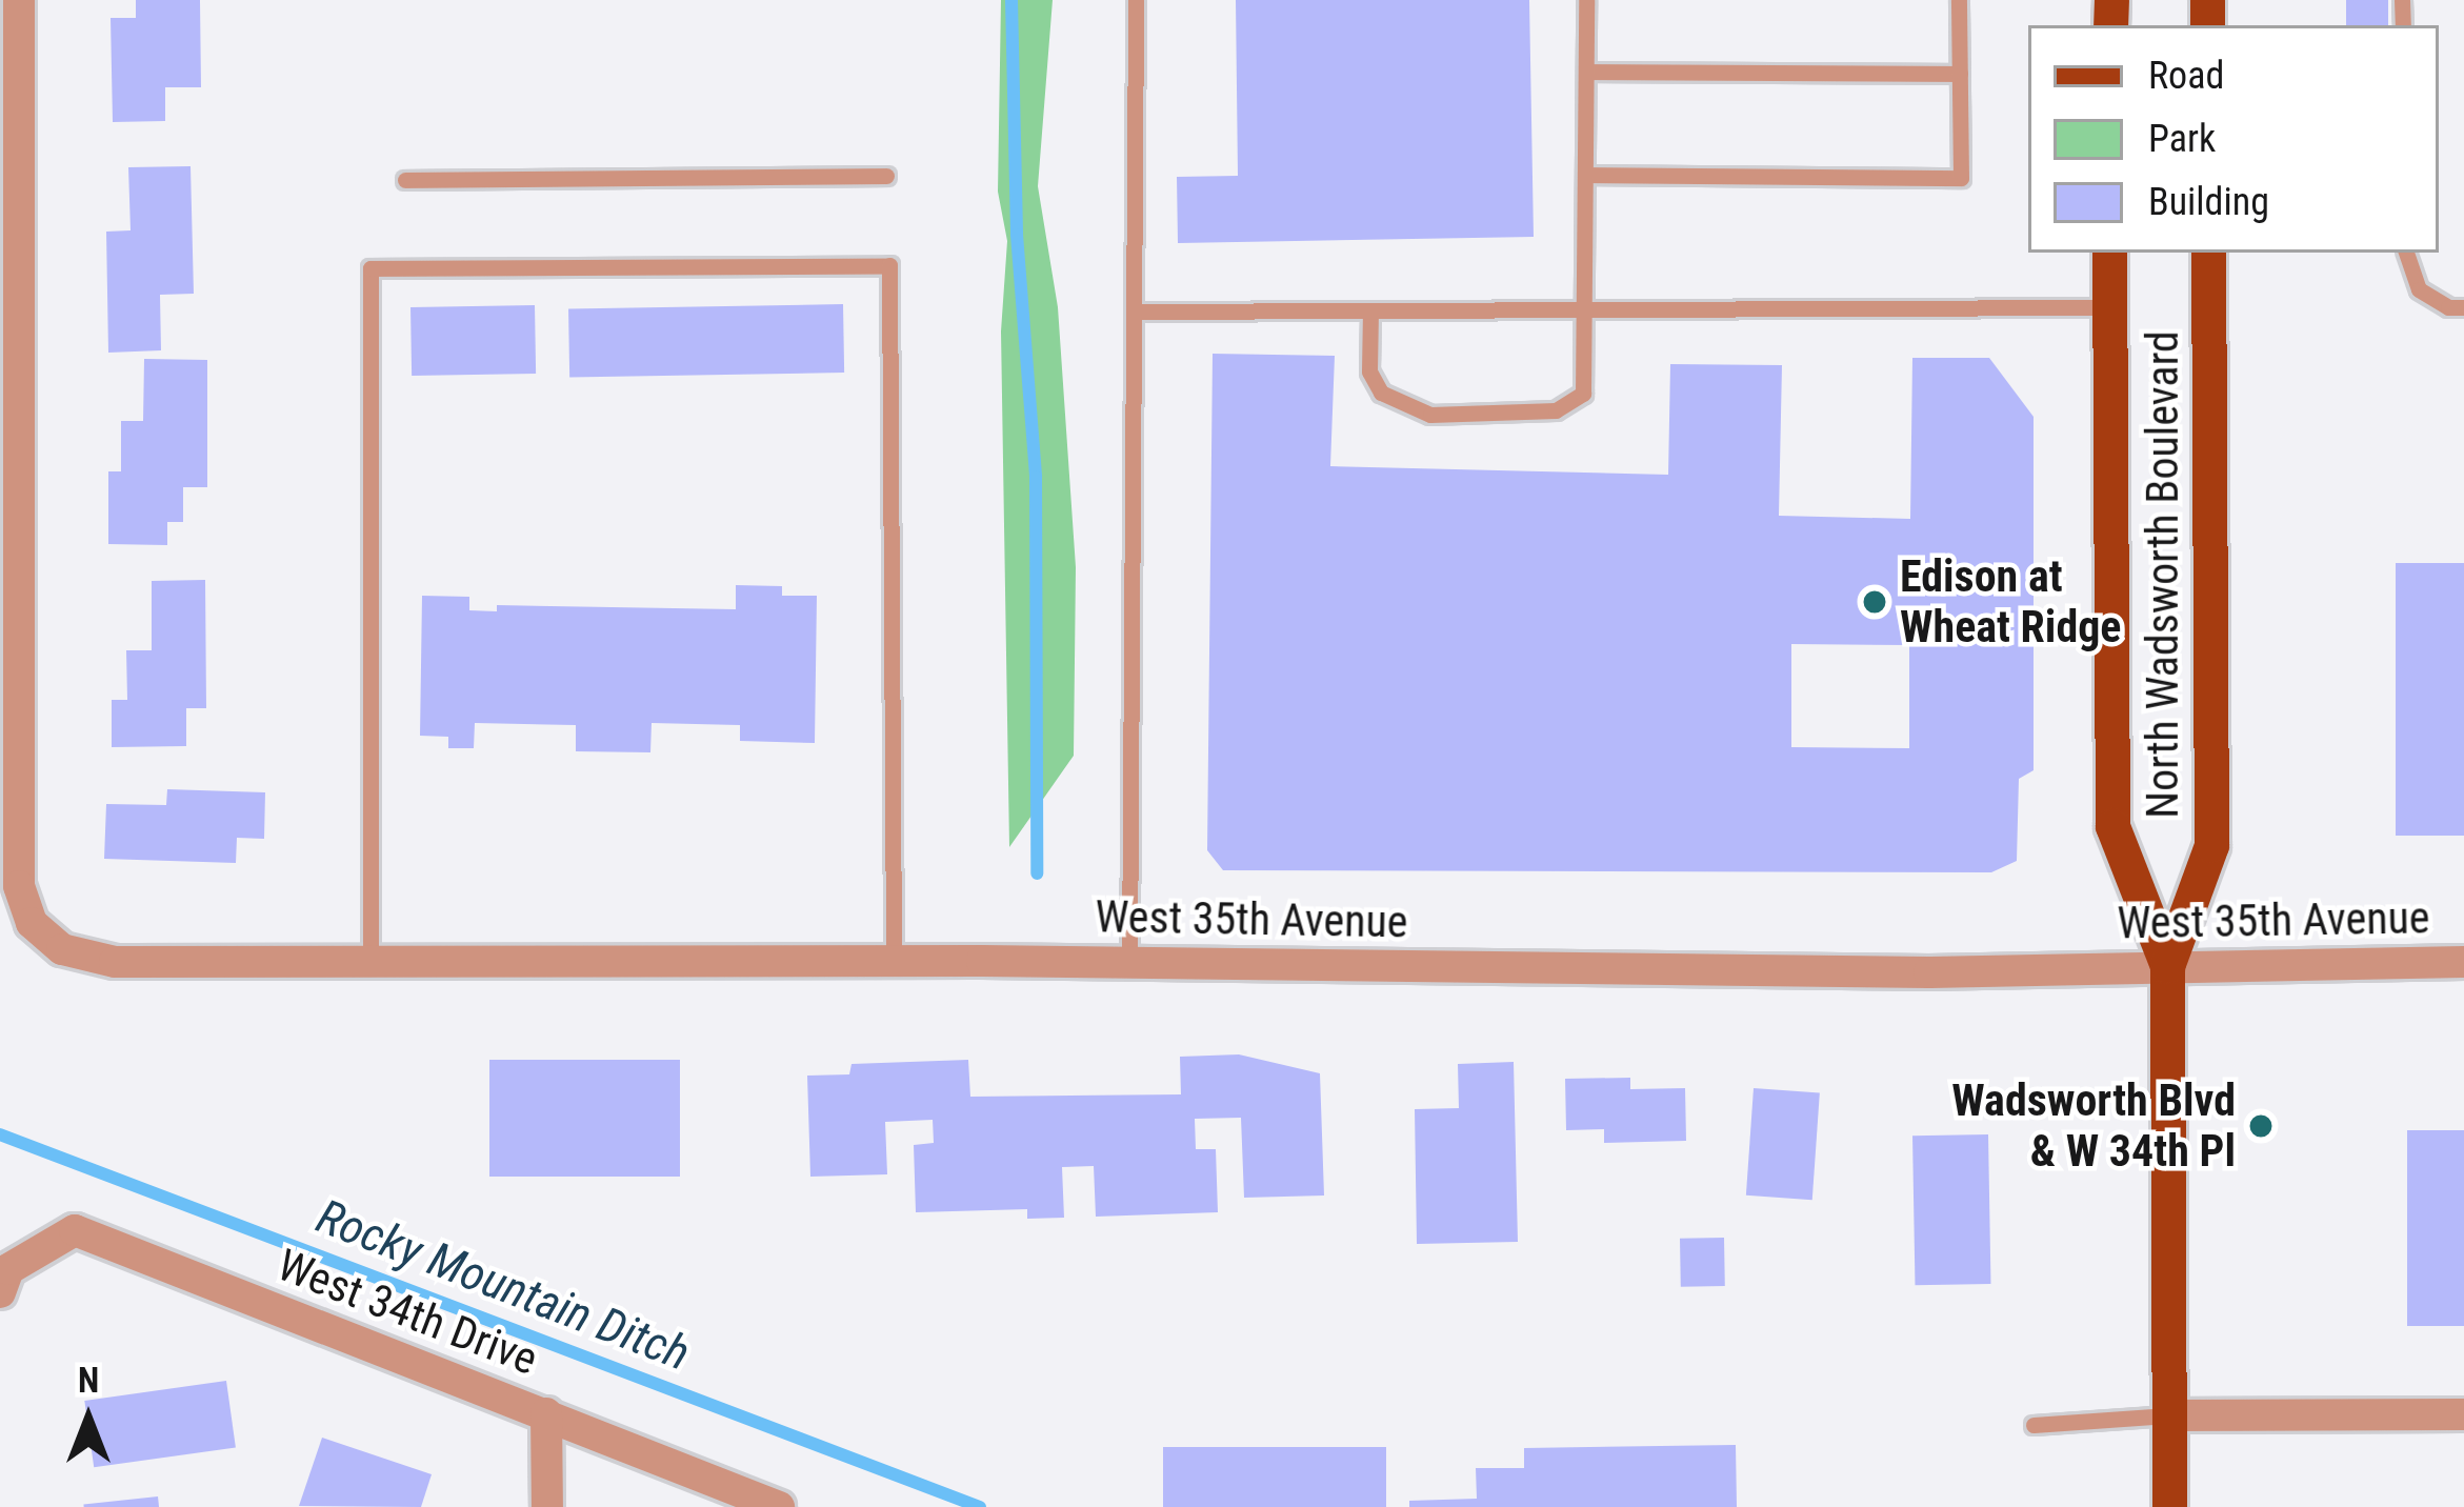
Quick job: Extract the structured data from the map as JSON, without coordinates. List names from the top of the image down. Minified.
{"streets":{"main road":["North Wadsworth Boulevard"],"street":["West 35th Avenue","West 34th Drive"]},"crossings":[["North Wadsworth Boulevard","West 35th Avenue"]],"water":["Rocky Mountain Ditch"],"places":["Edison at Wheat Ridge","Wadsworth Blvd & W 34th Pl"],"legend":["Road","Park","Building"],"north":"top"}
